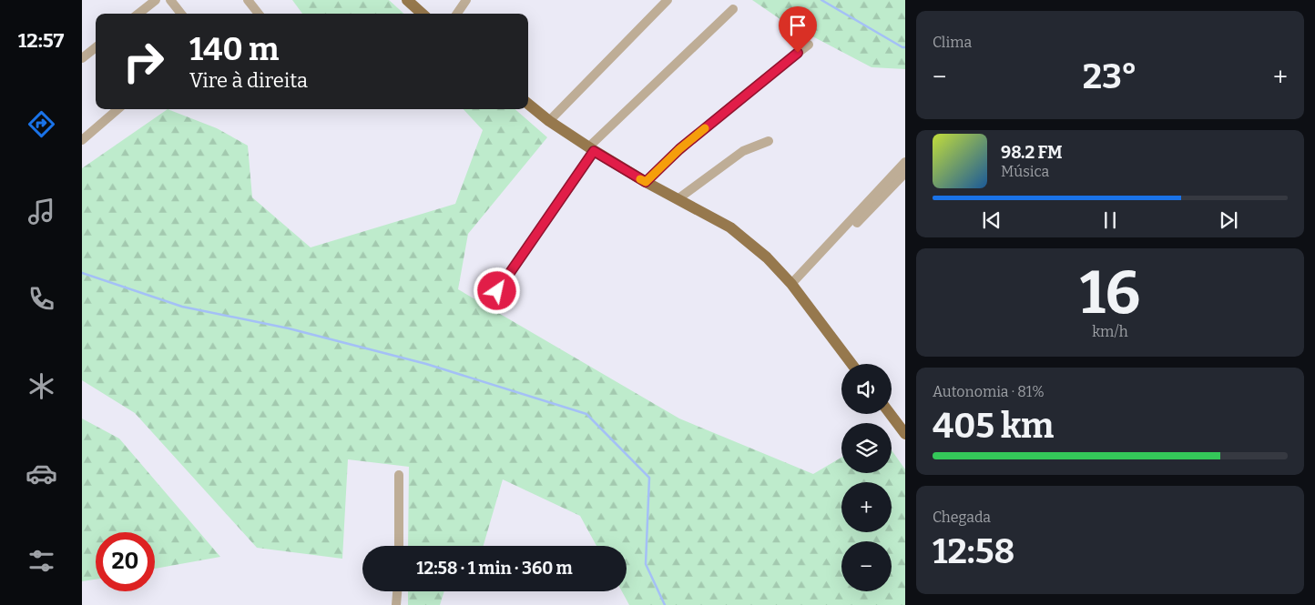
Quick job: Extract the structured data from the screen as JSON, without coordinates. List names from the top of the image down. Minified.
{"page":{"tabs":"12:57","tile":["Clima",["16","km/h"],["Autonomia · 81%","405 km"],["Chegada","12:58"]],"turn":["140 m","Vire à direita"],"heat":["−","23°","+"],"song":["98.2 FM","Música"],"map_buttons":["+","−"],"limit":"20","trip":"12:58 · 1 min · 360 m"}}
